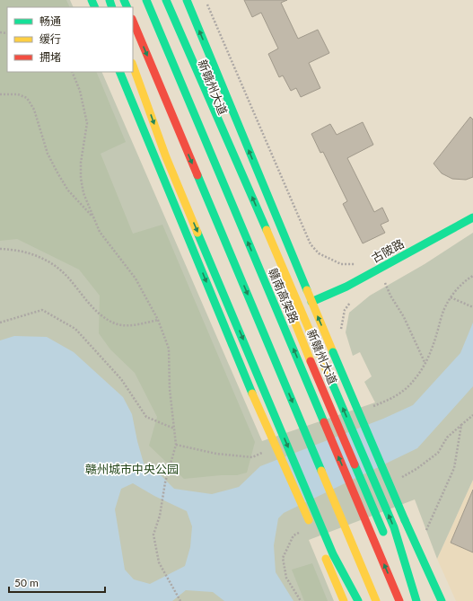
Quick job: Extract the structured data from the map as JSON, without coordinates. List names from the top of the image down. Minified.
{"streets":{"main road":["新赣州大道","古陂路","赣南高架路"]},"parks":["赣州城市中央公园"],"legend":["畅通","缓行","拥堵"],"scale_bar":"50 m"}
